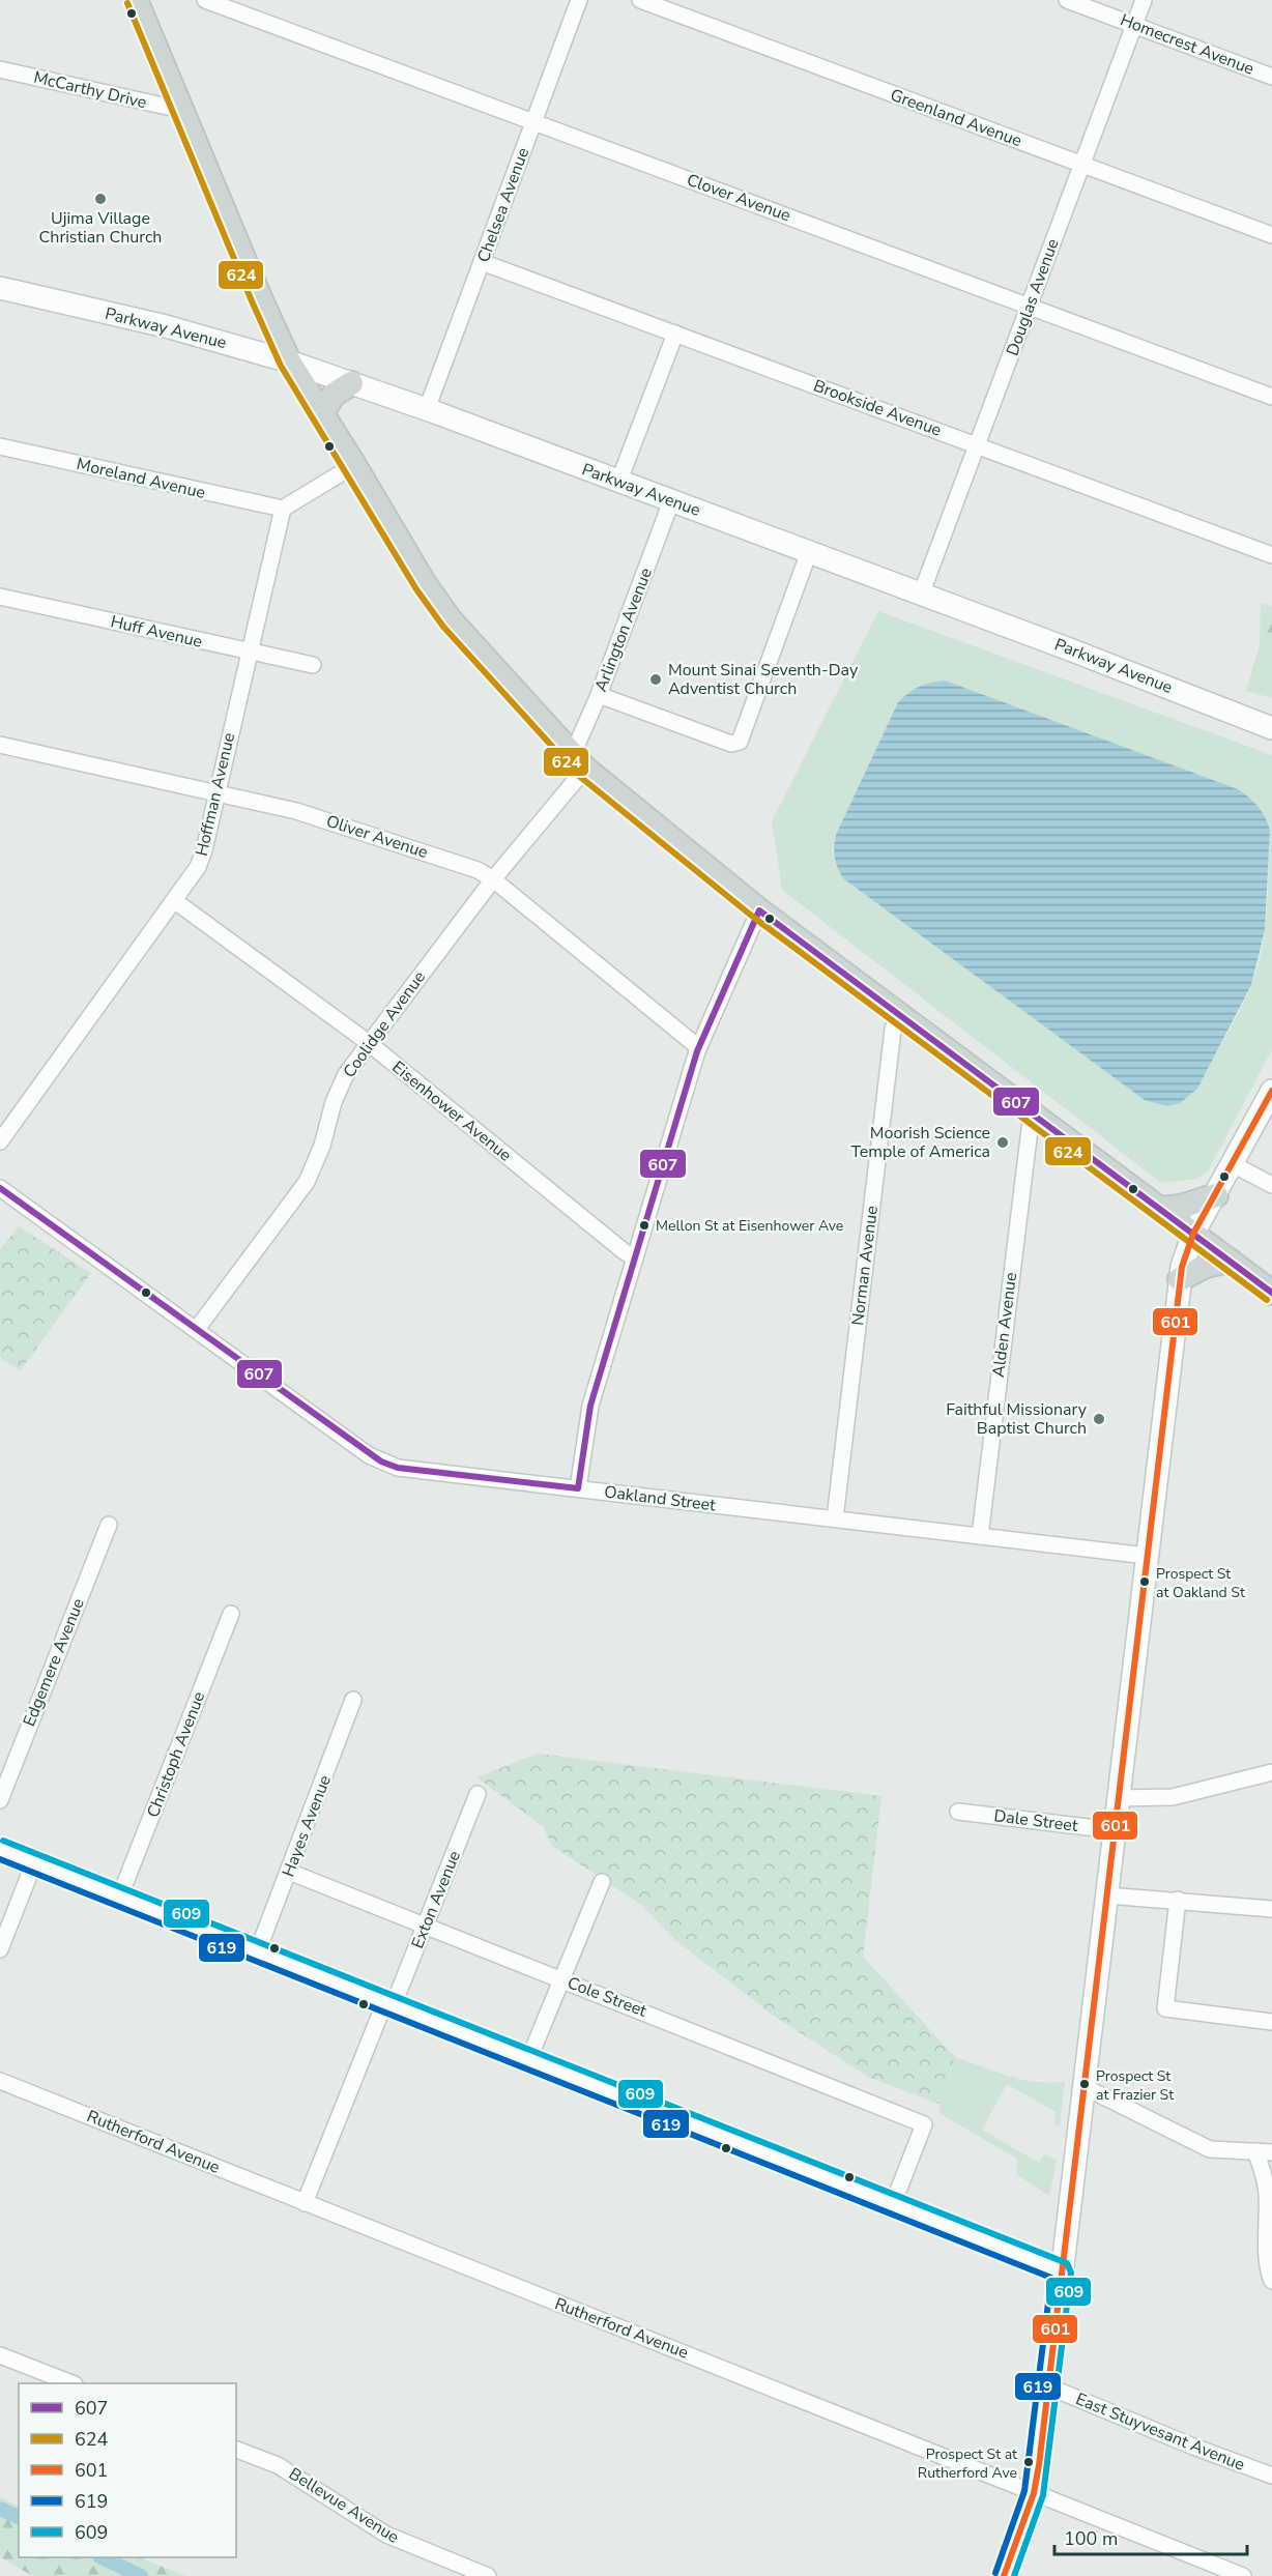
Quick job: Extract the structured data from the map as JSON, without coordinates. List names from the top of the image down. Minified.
{"streets":{"street":["Homecrest Avenue","McCarthy Drive","Greenland Avenue","Clover Avenue","Chelsea Avenue","Douglas Avenue","Parkway Avenue","Brookside Avenue","Moreland Avenue","Arlington Avenue","Huff Avenue","Hoffman Avenue","Oliver Avenue","Coolidge Avenue","Eisenhower Avenue","Norman Avenue","Alden Avenue","Oakland Street","Edgemere Avenue","Christoph Avenue","Dale Street","Hayes Avenue","Exton Avenue","Cole Street","Rutherford Avenue","East Stuyvesant Avenue","Bellevue Avenue"]},"crossings":[["Homecrest Avenue","Douglas Avenue"],["Greenland Avenue","Douglas Avenue"],["Clover Avenue","Chelsea Avenue"],["Clover Avenue","Douglas Avenue"],["Chelsea Avenue","Parkway Avenue"],["Chelsea Avenue","Brookside Avenue"],["Douglas Avenue","Parkway Avenue"],["Douglas Avenue","Brookside Avenue"],["Parkway Avenue","Arlington Avenue"],["Moreland Avenue","Hoffman Avenue"],["Arlington Avenue","Coolidge Avenue"],["Huff Avenue","Hoffman Avenue"],["Hoffman Avenue","Oliver Avenue"],["Hoffman Avenue","Eisenhower Avenue"],["Oliver Avenue","Coolidge Avenue"],["Coolidge Avenue","Eisenhower Avenue"],["Coolidge Avenue","Oakland Street"],["Norman Avenue","Oakland Street"],["Alden Avenue","Oakland Street"],["Hayes Avenue","Cole Street"],["Exton Avenue","Cole Street"],["Exton Avenue","Rutherford Avenue"]],"places":["Ujima Village Christian Church","Mount Sinai Seventh-Day Adventist Church","Moorish Science Temple of America","Mellon St at Eisenhower Ave","Faithful Missionary Baptist Church","Prospect St at Oakland St","Prospect St at Frazier St","Prospect St at Rutherford Ave"],"lines":["transit line 624","transit line 607","transit line 601","transit line 609","transit line 619"],"legend":["607","624","601","619","609"],"scale_bar":"100 m"}
